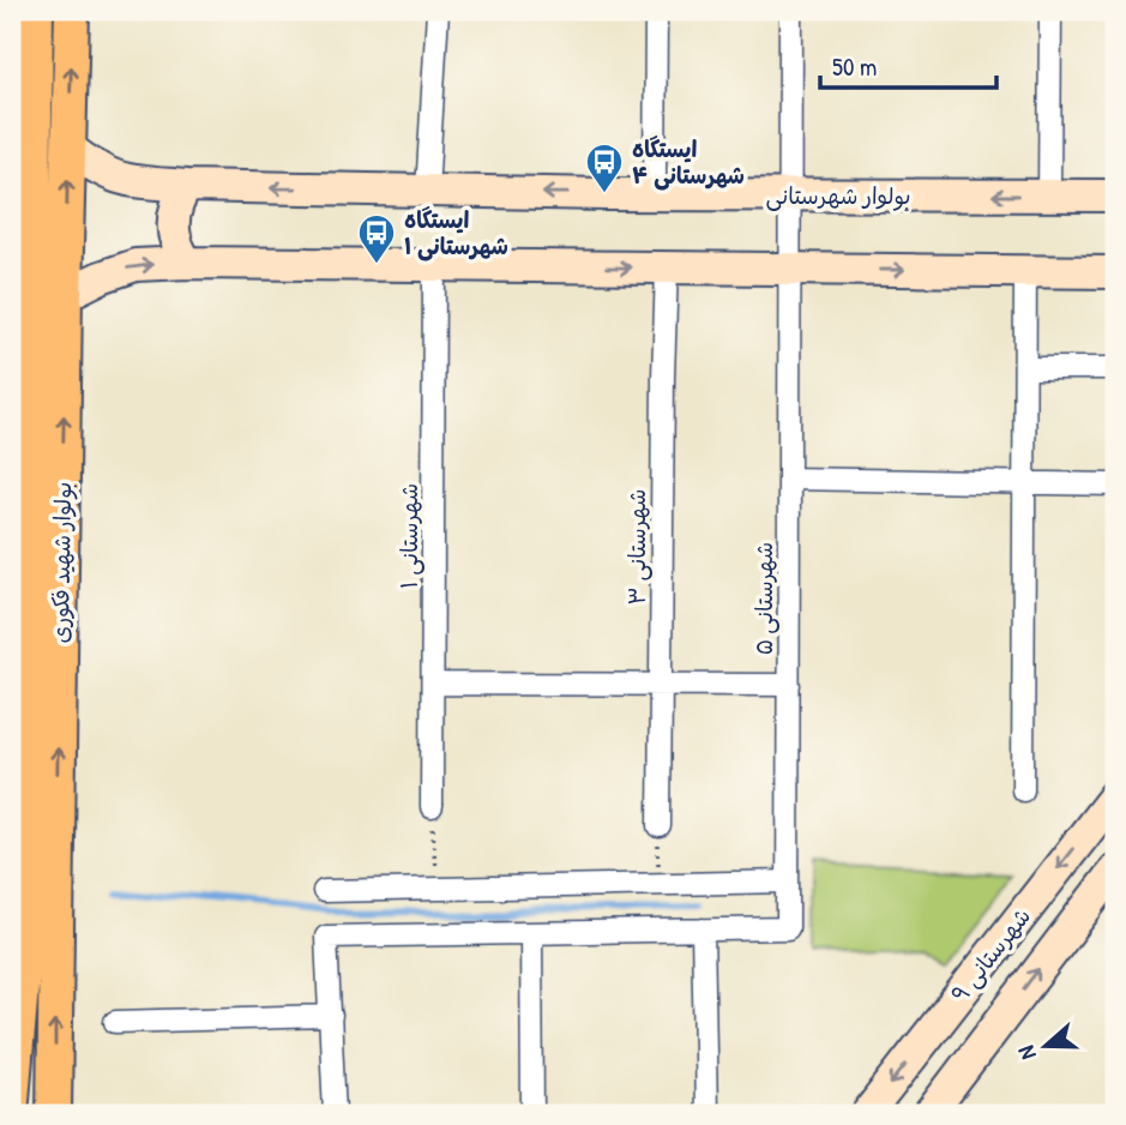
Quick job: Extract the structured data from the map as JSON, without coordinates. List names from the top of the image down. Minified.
{"streets":{"main road":["بولوار شهید فکوری"],"street":["بولوار شهرستانی","شهرستانی ۱","شهرستانی ۳","شهرستانی ۵","شهرستانی ۹"]},"crossings":[["بولوار شهرستانی","بولوار شهید فکوری"],["بولوار شهرستانی","شهرستانی ۵"]],"places":{"bus stop":["ایستگاه شهرستانی ۴","ایستگاه شهرستانی ۱"]},"scale_bar":"50 m","north":"left"}
